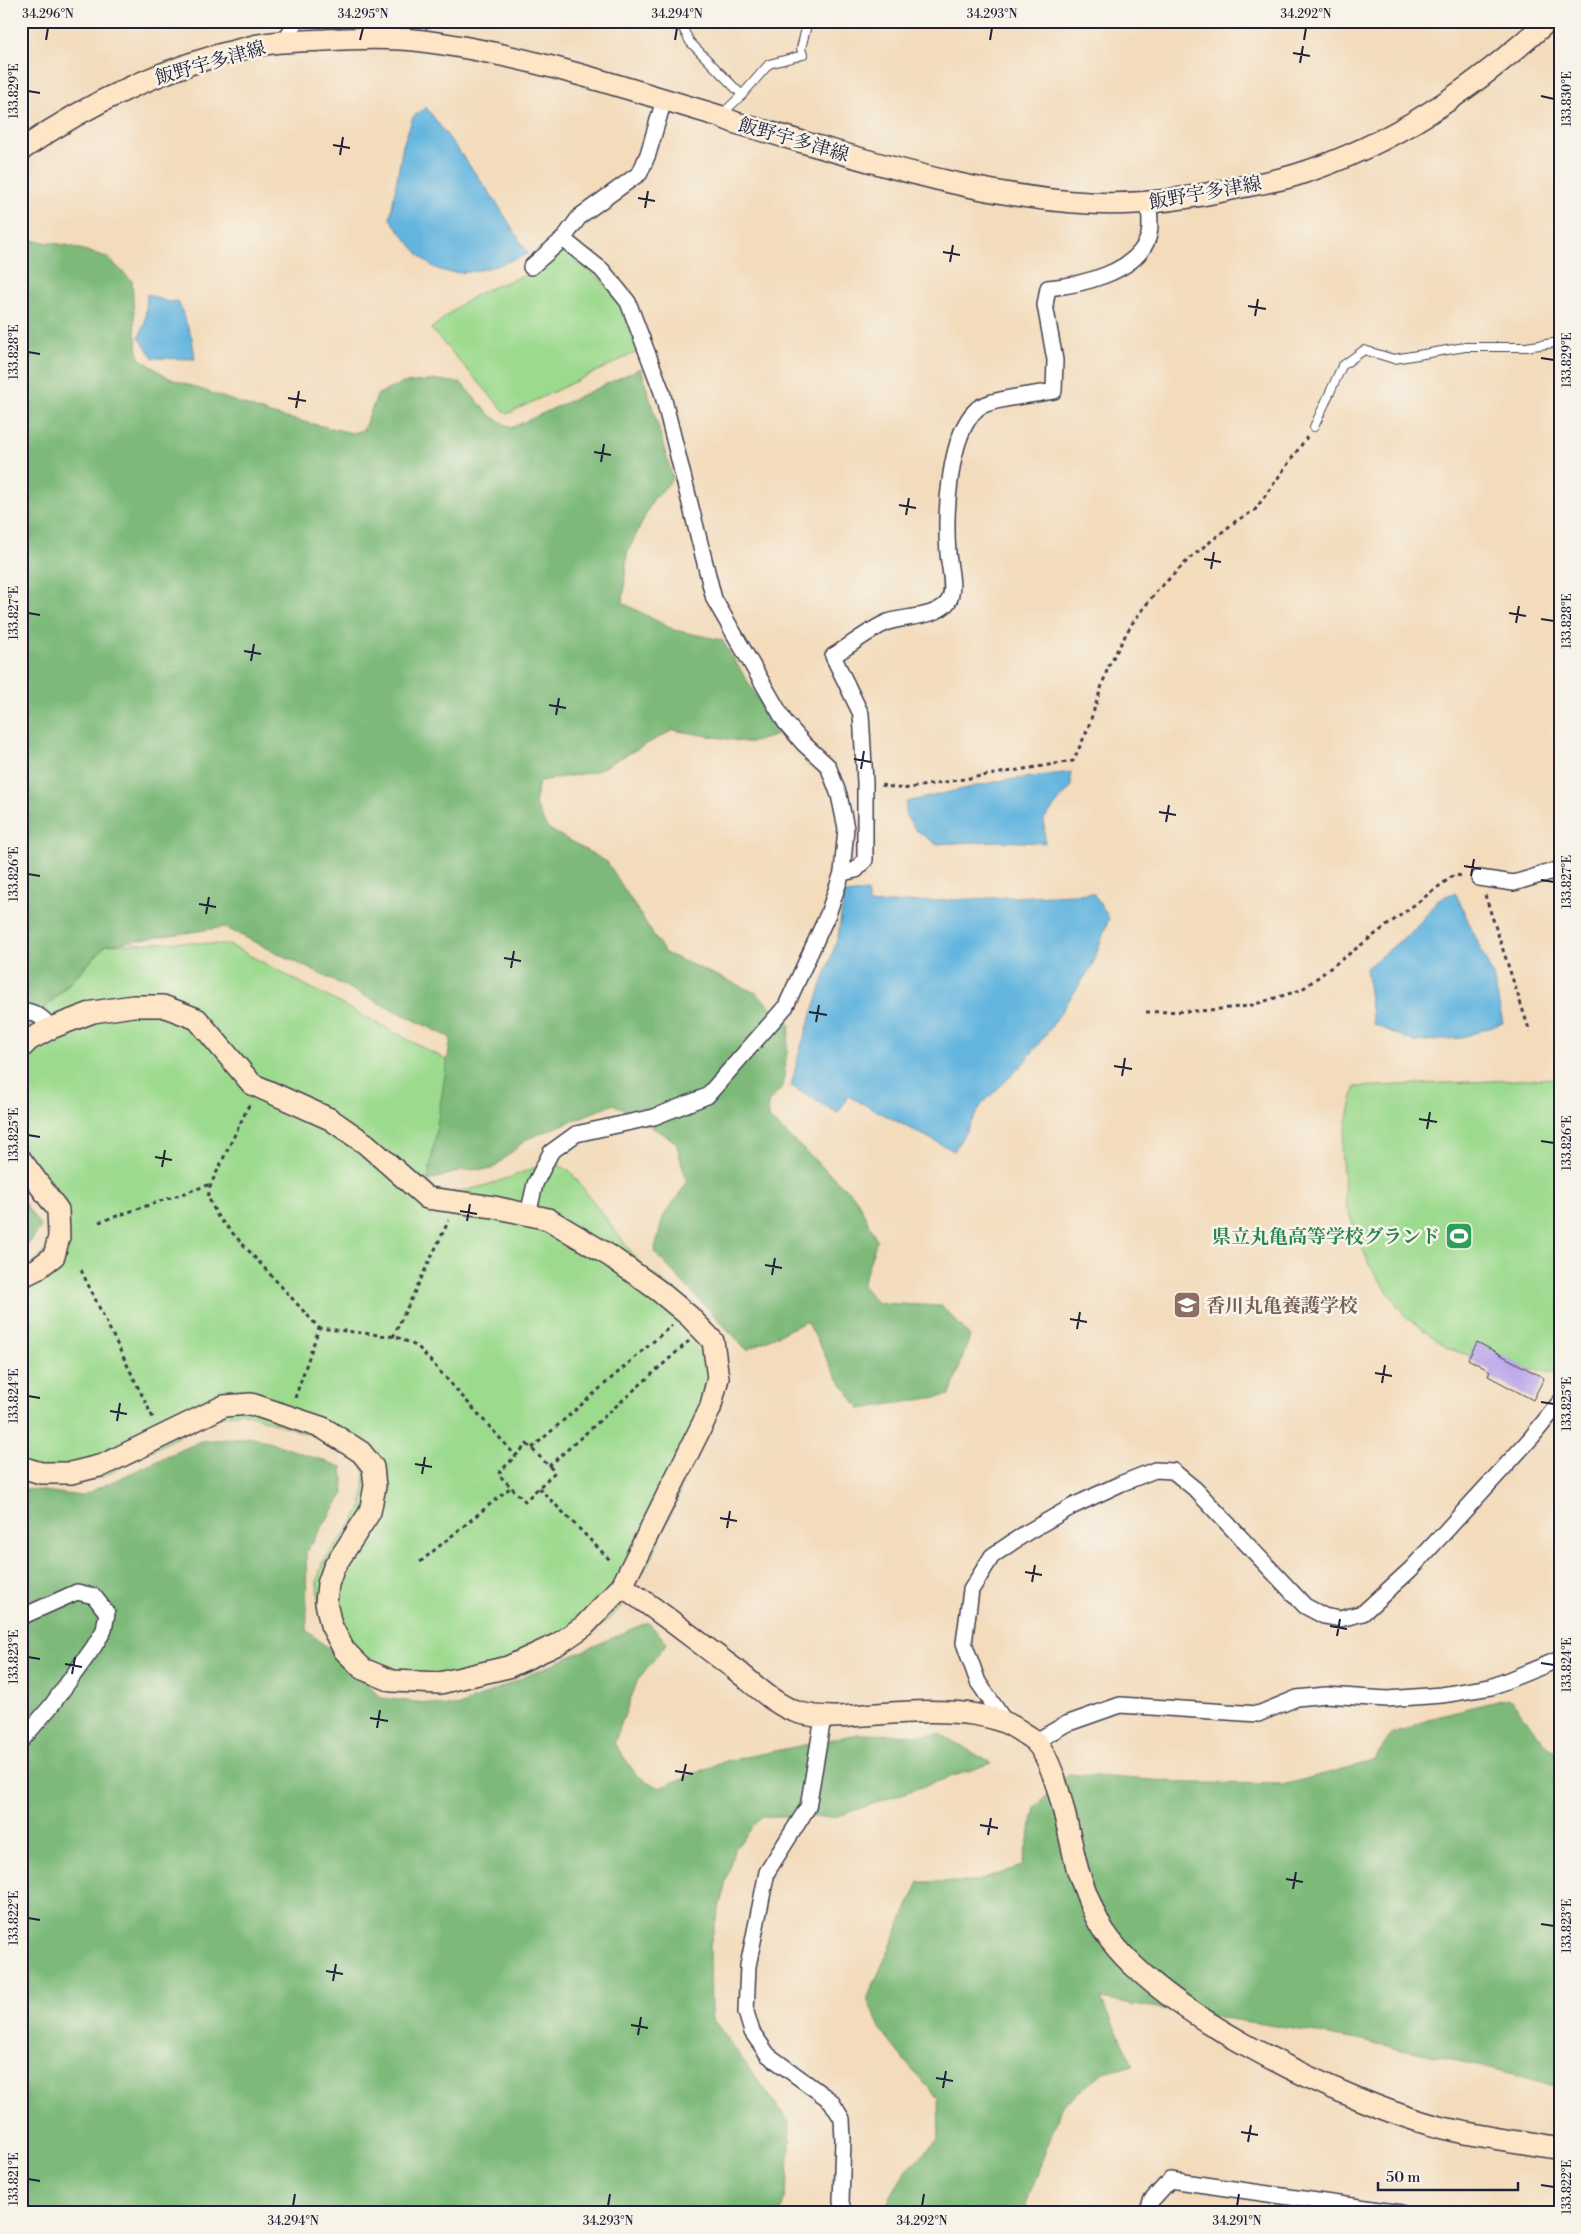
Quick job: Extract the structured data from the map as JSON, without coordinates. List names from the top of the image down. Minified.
{"streets":{"street":["飯野宇多津線"]},"places":{"sports":["県立丸亀高等学校グランド"],"school or university":["香川丸亀養護学校"]},"scale_bar":"50 m","coordinates":["34.296°N","34.295°N","34.294°N","34.293°N","34.292°N","133.829°E","133.830°E","133.828°E","133.827°E","133.826°E","133.825°E","133.824°E","133.823°E","133.822°E","133.821°E","34.291°N"]}
